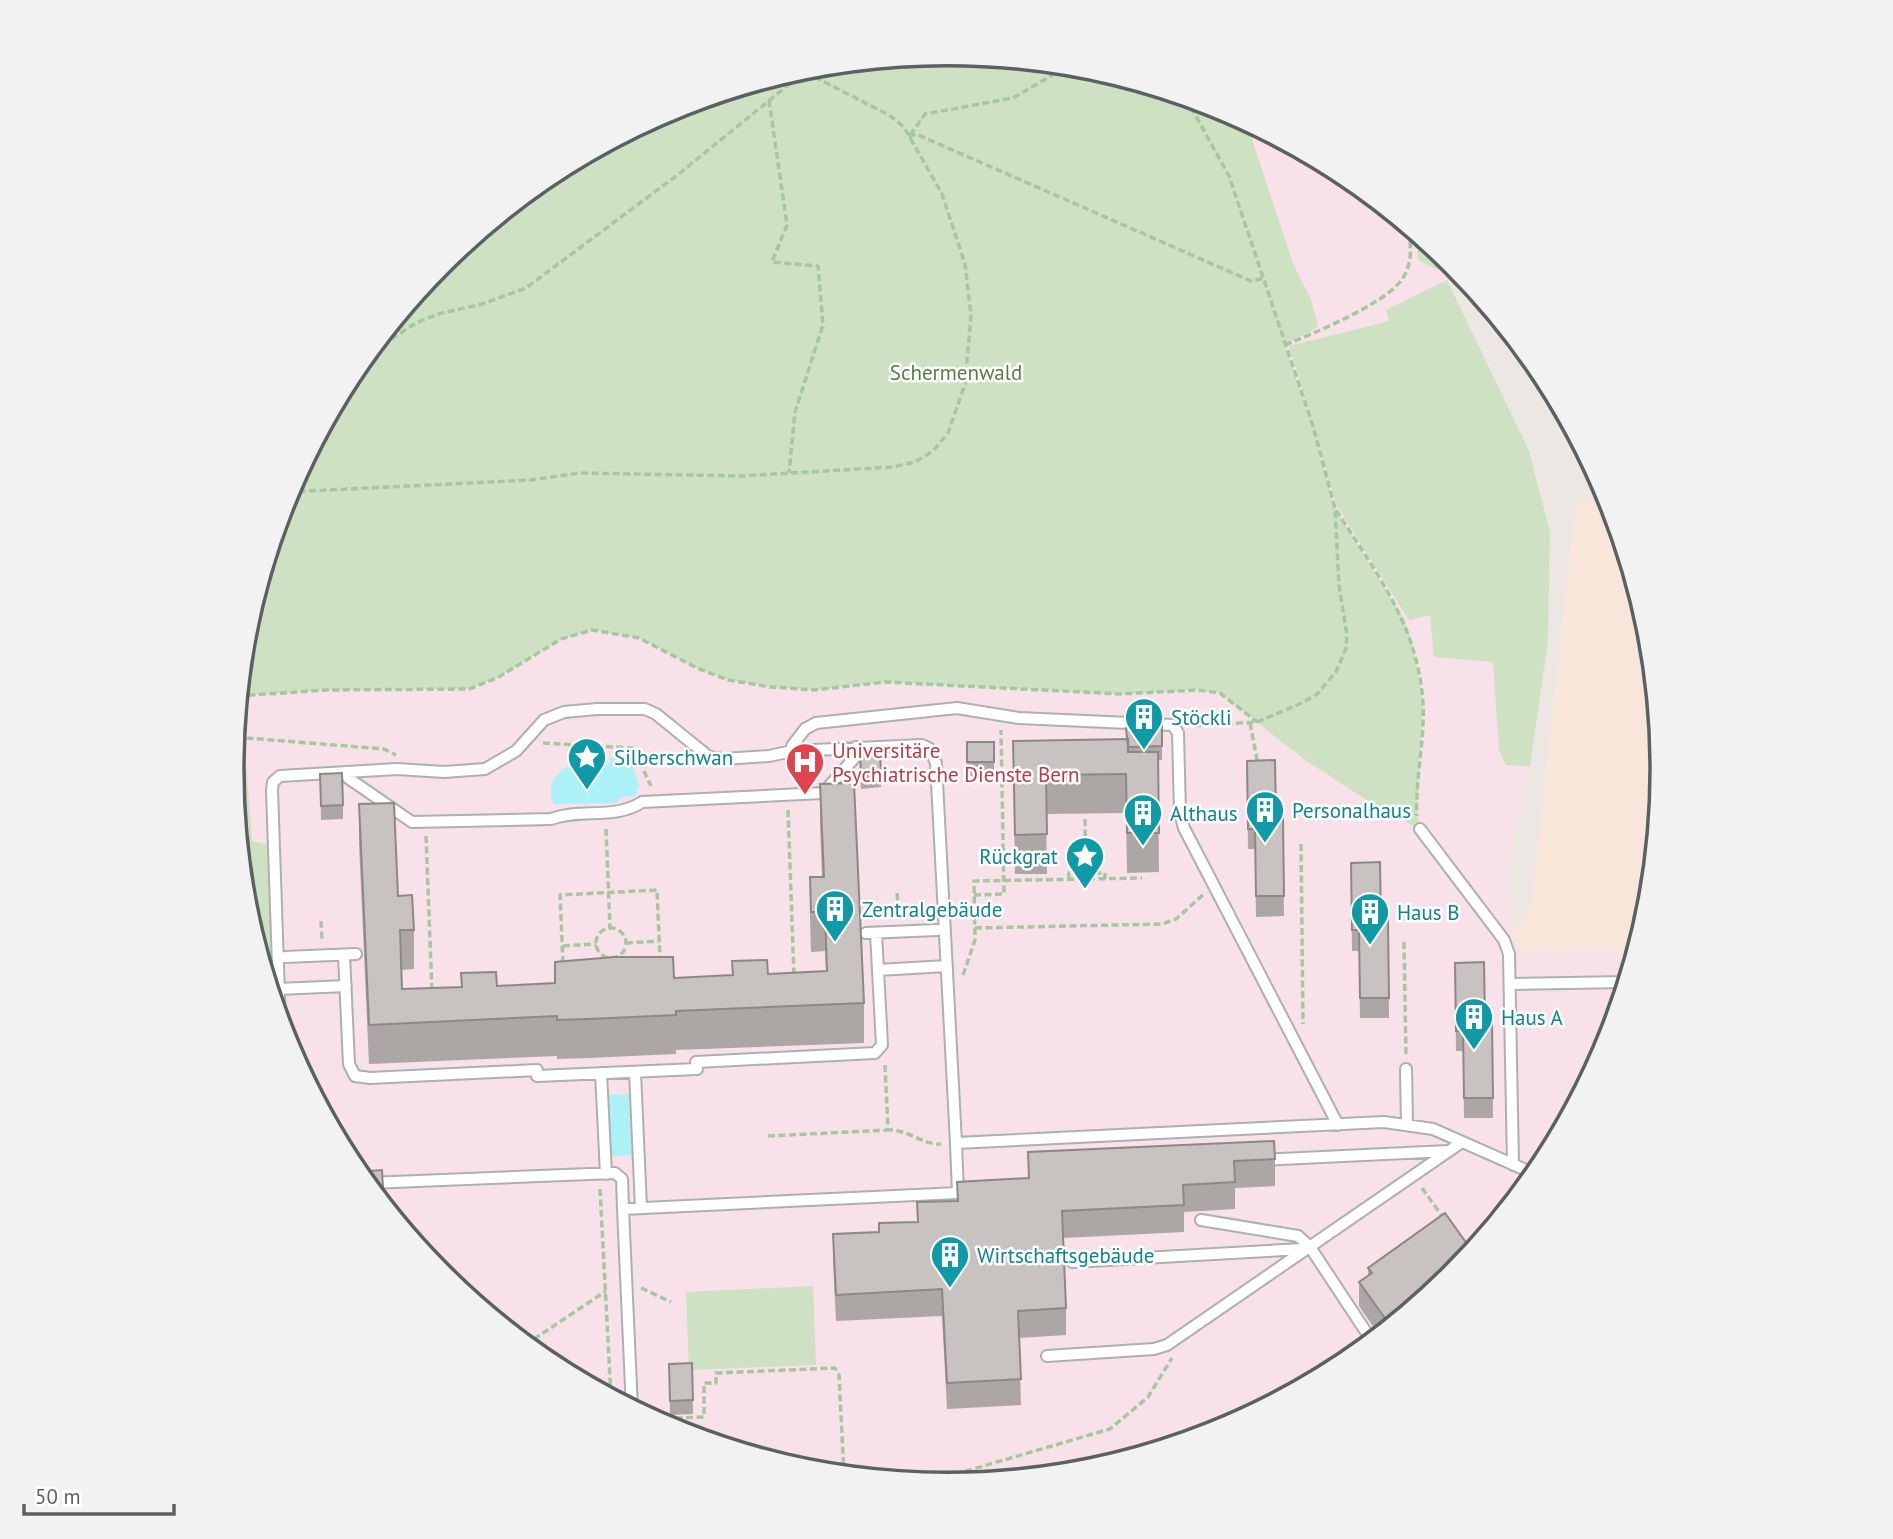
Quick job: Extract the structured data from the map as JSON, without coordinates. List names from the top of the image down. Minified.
{"parks":["Schermenwald"],"places":{"building":["Stöckli","Personalhaus","Althaus","Zentralgebäude","Haus B","Haus A","Wirtschaftsgebäude"],"place":["Silberschwan","Rückgrat"],"hospital":["Universitäre Psychiatrische Dienste Bern"]},"scale_bar":"50 m"}
